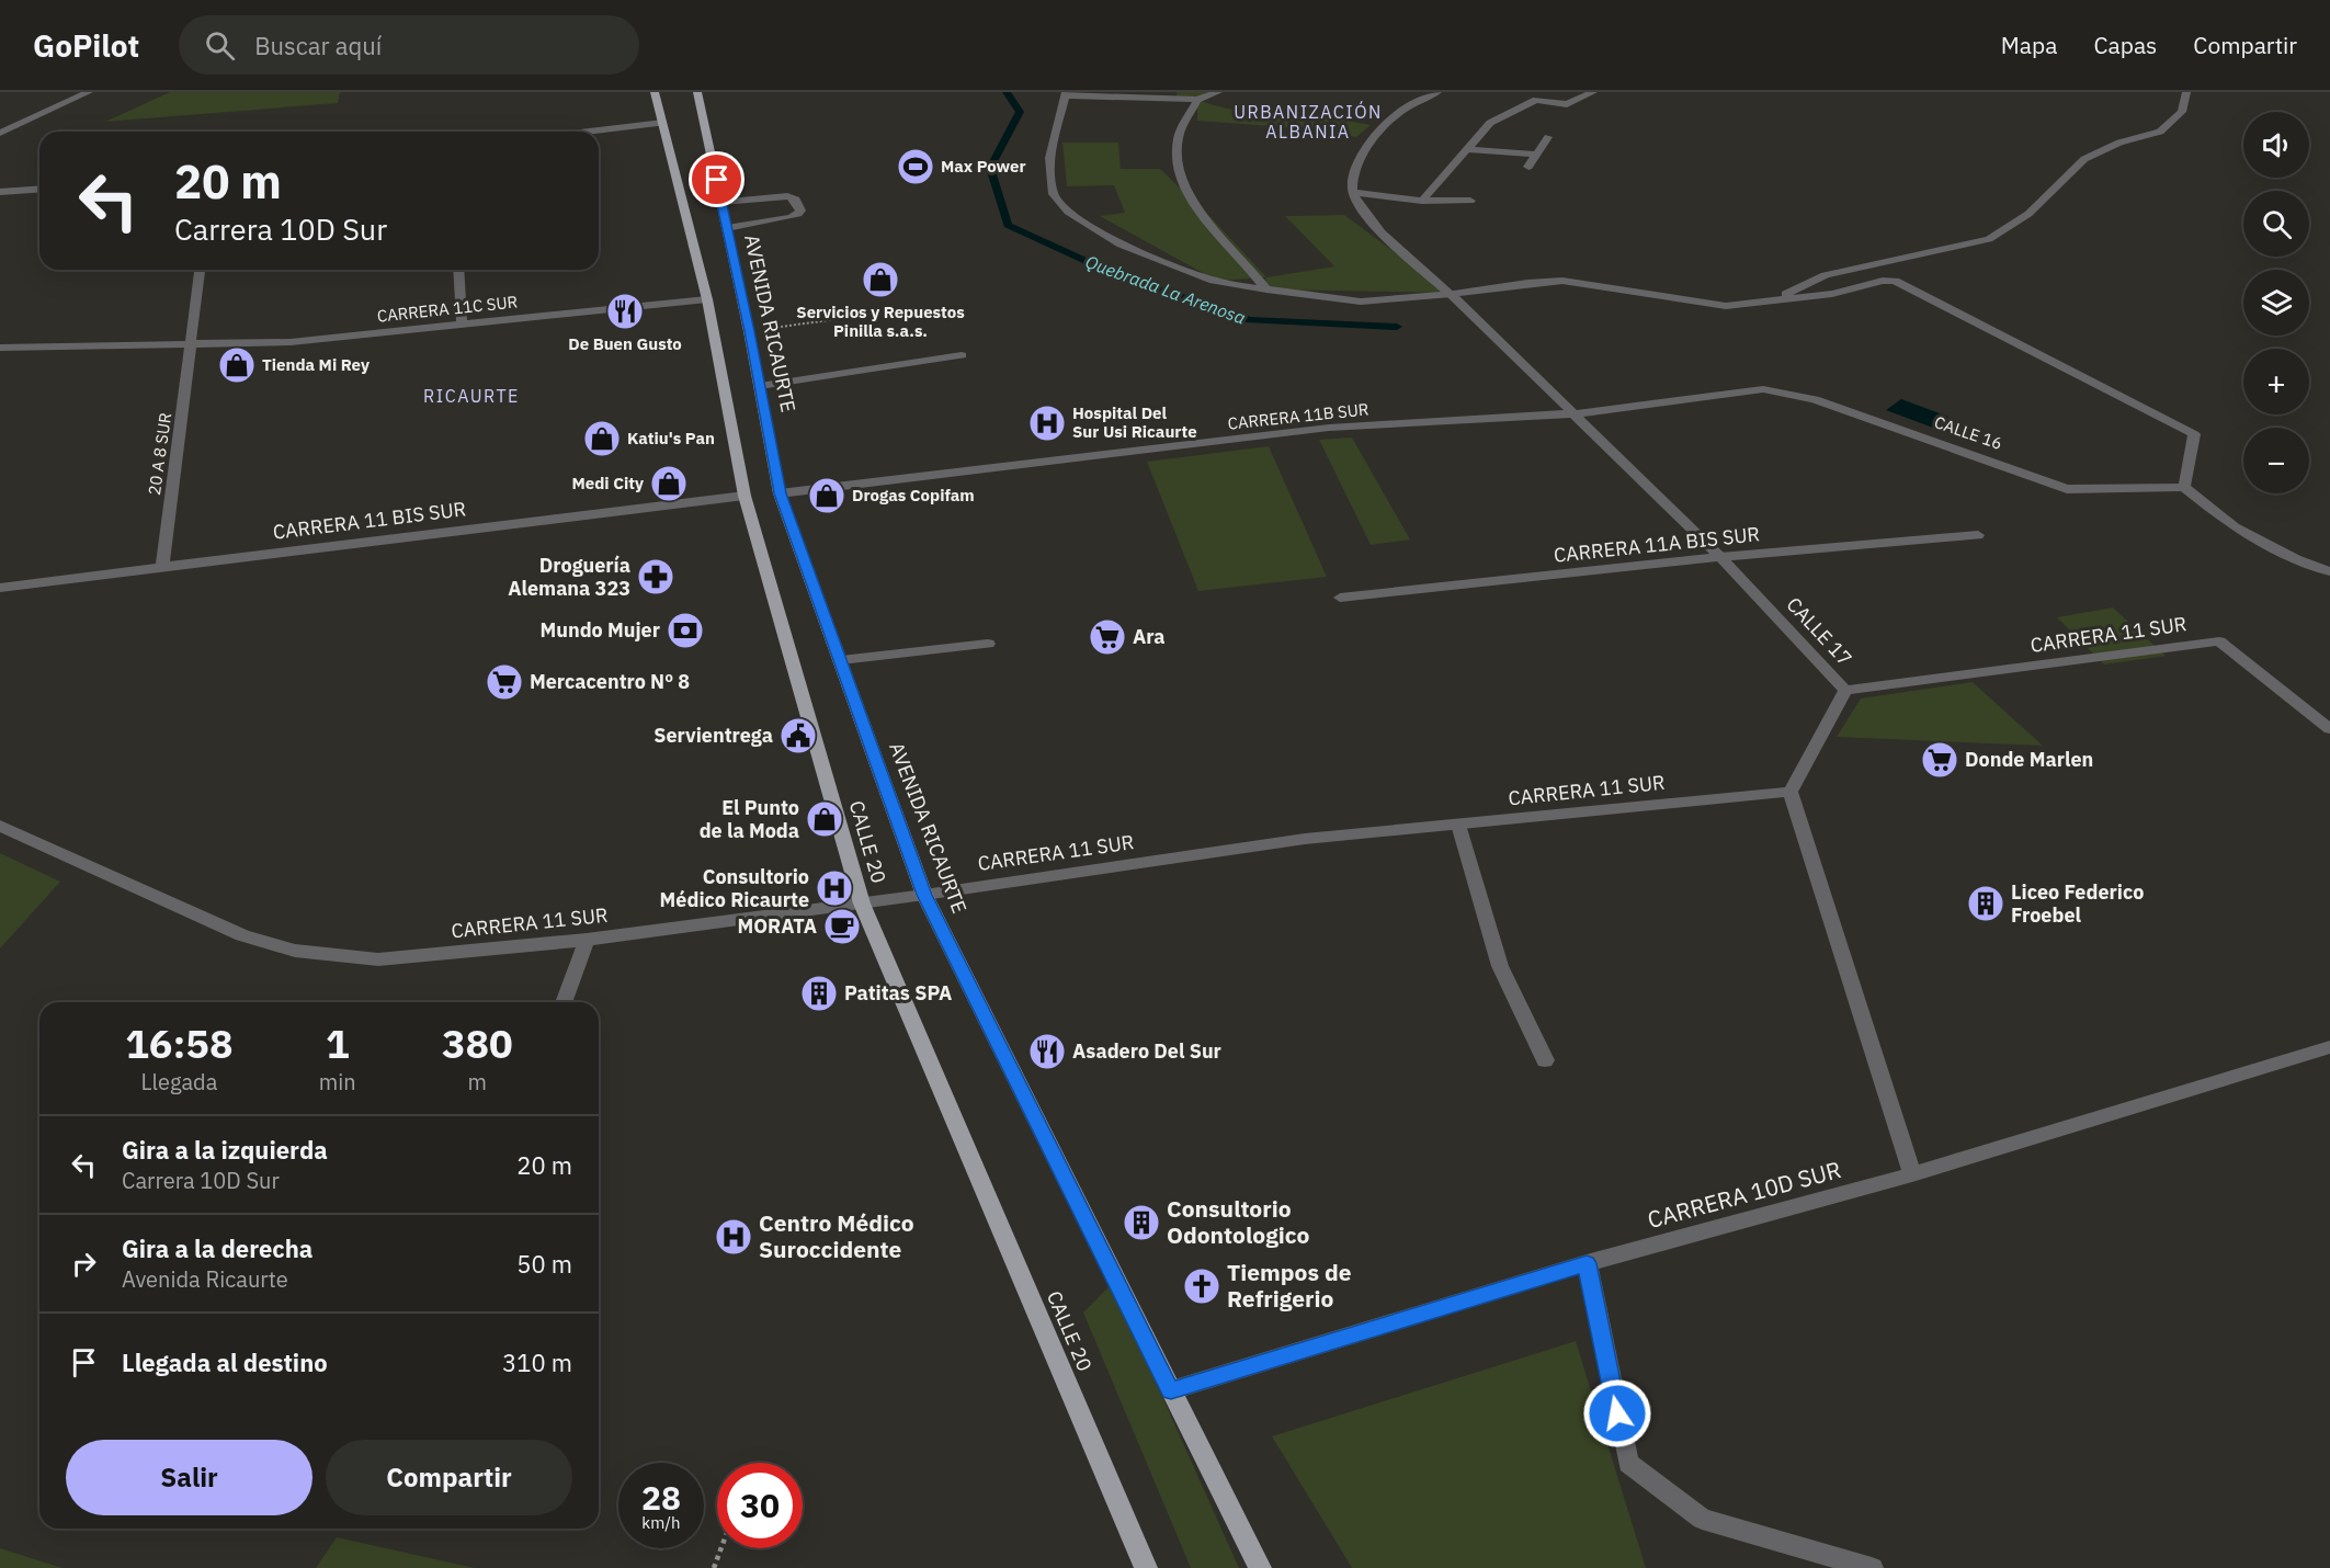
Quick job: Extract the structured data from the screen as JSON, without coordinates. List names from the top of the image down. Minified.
{"streets":{"main road":["AVENIDA RICAURTE","CALLE 20"],"street":["CARRERA 11C SUR","CARRERA 11B SUR","CALLE 16","20 A 8 SUR","CARRERA 11 BIS SUR","CARRERA 11A BIS SUR","CALLE 17","CARRERA 11 SUR","CARRERA 10D SUR"]},"crossings":[["CARRERA 11C SUR","20 A 8 SUR"],["CARRERA 11C SUR","CALLE 20"],["AVENIDA RICAURTE","CARRERA 11B SUR"],["AVENIDA RICAURTE","CARRERA 11 SUR"],["AVENIDA RICAURTE","CARRERA 10D SUR"],["CARRERA 11B SUR","CALLE 16"],["CARRERA 11B SUR","CALLE 17"],["20 A 8 SUR","CARRERA 11 BIS SUR"],["CARRERA 11 BIS SUR","CALLE 20"],["CARRERA 11A BIS SUR","CALLE 17"],["CALLE 17","CARRERA 11 SUR"],["CARRERA 11 SUR","CALLE 20"]],"districts":["URBANIZACIÓN ALBANIA","RICAURTE"],"water":["Quebrada La Arenosa"],"places":{"sports":["Max Power"],"shop":["Servicios y Repuestos Pinilla s.a.s.","Tienda Mi Rey","Katiu's Pan","Medi City","Drogas Copifam","El Punto de la Moda"],"restaurant":["De Buen Gusto","Asadero Del Sur"],"hospital":["Hospital Del Sur Usi Ricaurte","Consultorio Médico Ricaurte","Centro Médico Suroccidente"],"pharmacy":["Droguería Alemana 323"],"bank":["Mundo Mujer"],"supermarket":["Ara","Mercacentro Nº 8","Donde Marlen"],"public building":["Servientrega"],"building":["Liceo Federico Froebel","Patitas SPA","Consultorio Odontologico"],"cafe":["MORATA"],"church":["Tiempos de Refrigerio"]},"page":{"header":"GoPilot","search":"Buscar aquí","nav":["Mapa","Capas","Compartir"],"map_buttons":["+","−"],"turn":["20 m","Carrera 10D Sur"],"eta":["16:58","Llegada","1","min","380","m"],"list":[{"name":"Gira a la izquierda","note":"Carrera 10D Sur","value":"20 m"},{"name":"Gira a la derecha","note":"Avenida Ricaurte","value":"50 m"},{"name":"Llegada al destino","value":"310 m"}],"buttons":["Salir","Compartir"],"speed":"28 km/h","limit":"30"}}
